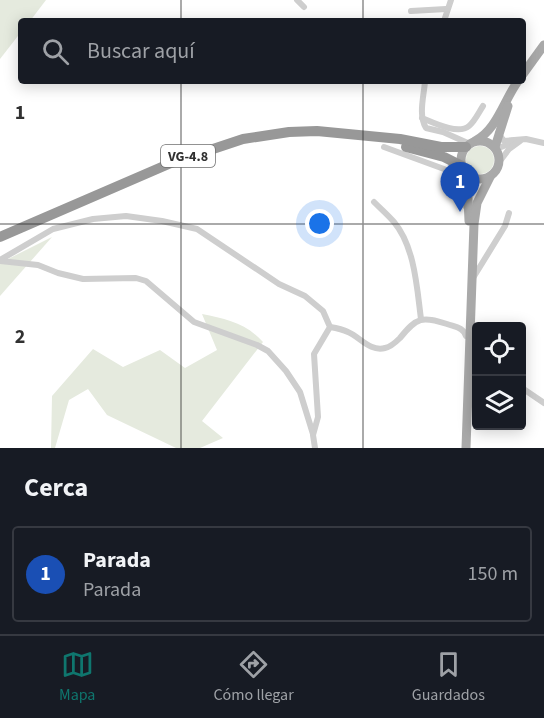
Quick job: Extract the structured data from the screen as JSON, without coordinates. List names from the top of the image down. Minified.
{"streets":{"highway":["VG-4.8"]},"page":{"search":"Buscar aquí","pins":"1","heading":"Cerca","list":[{"mark":"1","name":"Parada","note":"Parada","value":"150 m"}],"nav":["Mapa","Cómo llegar","Guardados"]},"grid":{"rows":["1","2"]}}
